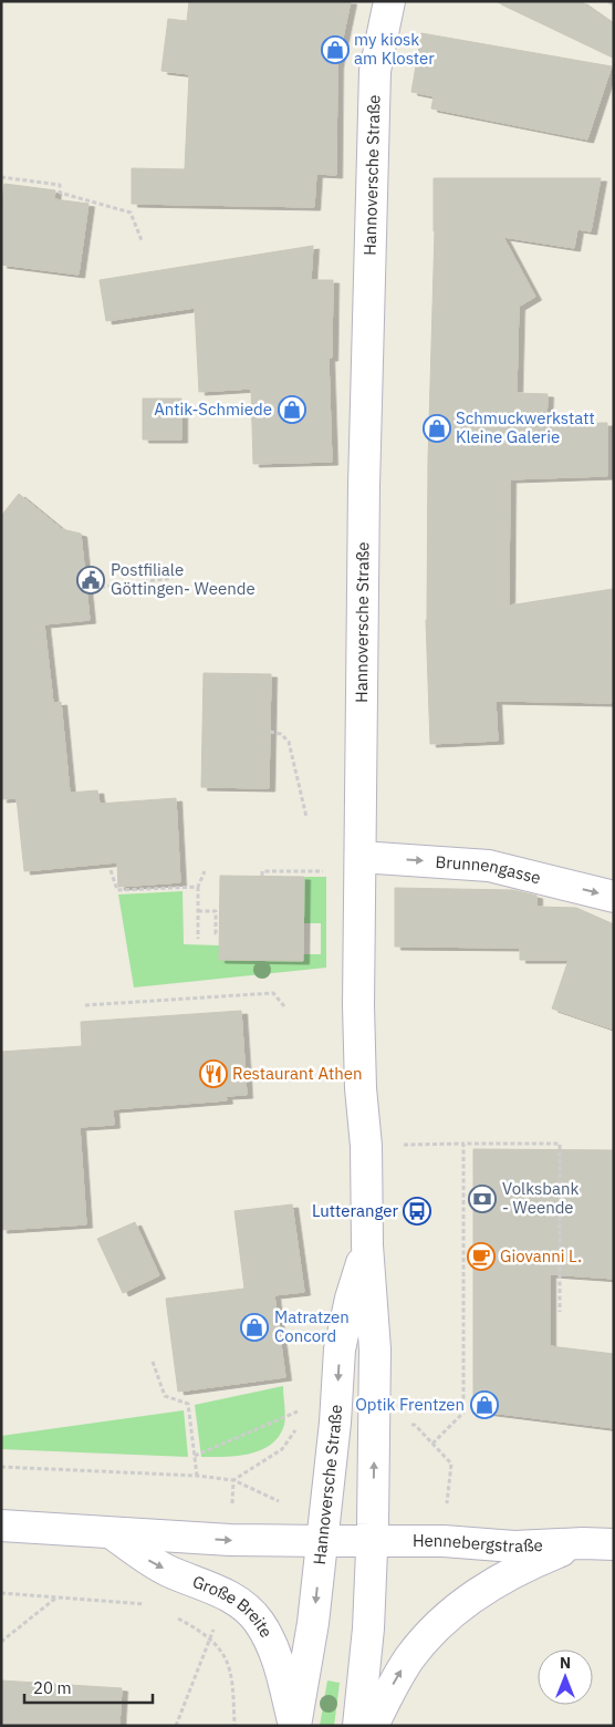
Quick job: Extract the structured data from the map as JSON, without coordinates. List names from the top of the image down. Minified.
{"streets":{"street":["Hannoversche Straße","Brunnengasse","Hennebergstraße","Große Breite"]},"crossings":[["Hannoversche Straße","Brunnengasse"],["Hannoversche Straße","Hennebergstraße"],["Hannoversche Straße","Große Breite"]],"one_way":["Brunnengasse","Große Breite"],"places":{"shop":["my kiosk am Kloster","Antik-Schmiede","Schmuckwerkstatt Kleine Galerie","Matratzen Concord","Optik Frentzen"],"public building":["Postfiliale Göttingen- Weende"],"restaurant":["Restaurant Athen"],"bank":["Volksbank - Weende"],"bus stop":["Lutteranger"],"cafe":["Giovanni L."]},"scale_bar":"20 m","north":"top"}
